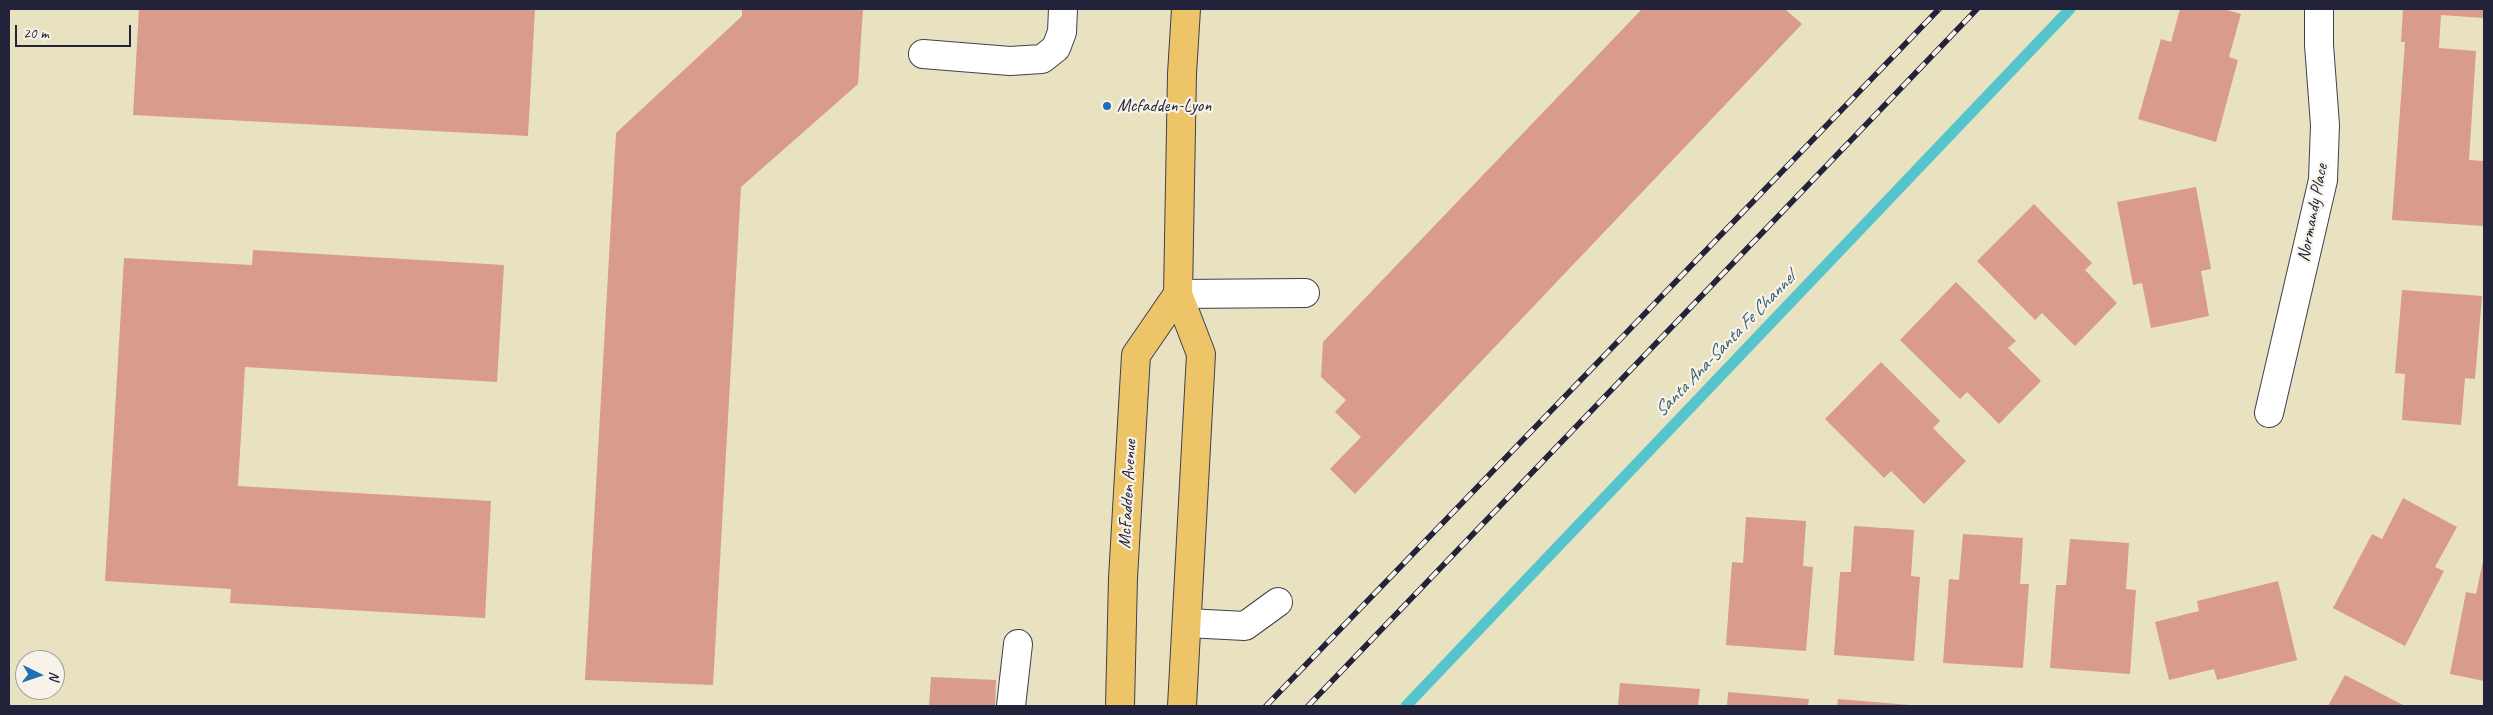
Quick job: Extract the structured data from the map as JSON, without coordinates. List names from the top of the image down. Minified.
{"streets":{"main road":["McFadden Avenue"],"street":["Normandy Place"]},"water":["Santa Ana-Santa Fe Channel"],"places":["Mcfadden-Lyon"],"scale_bar":"20 m","north":"right"}
